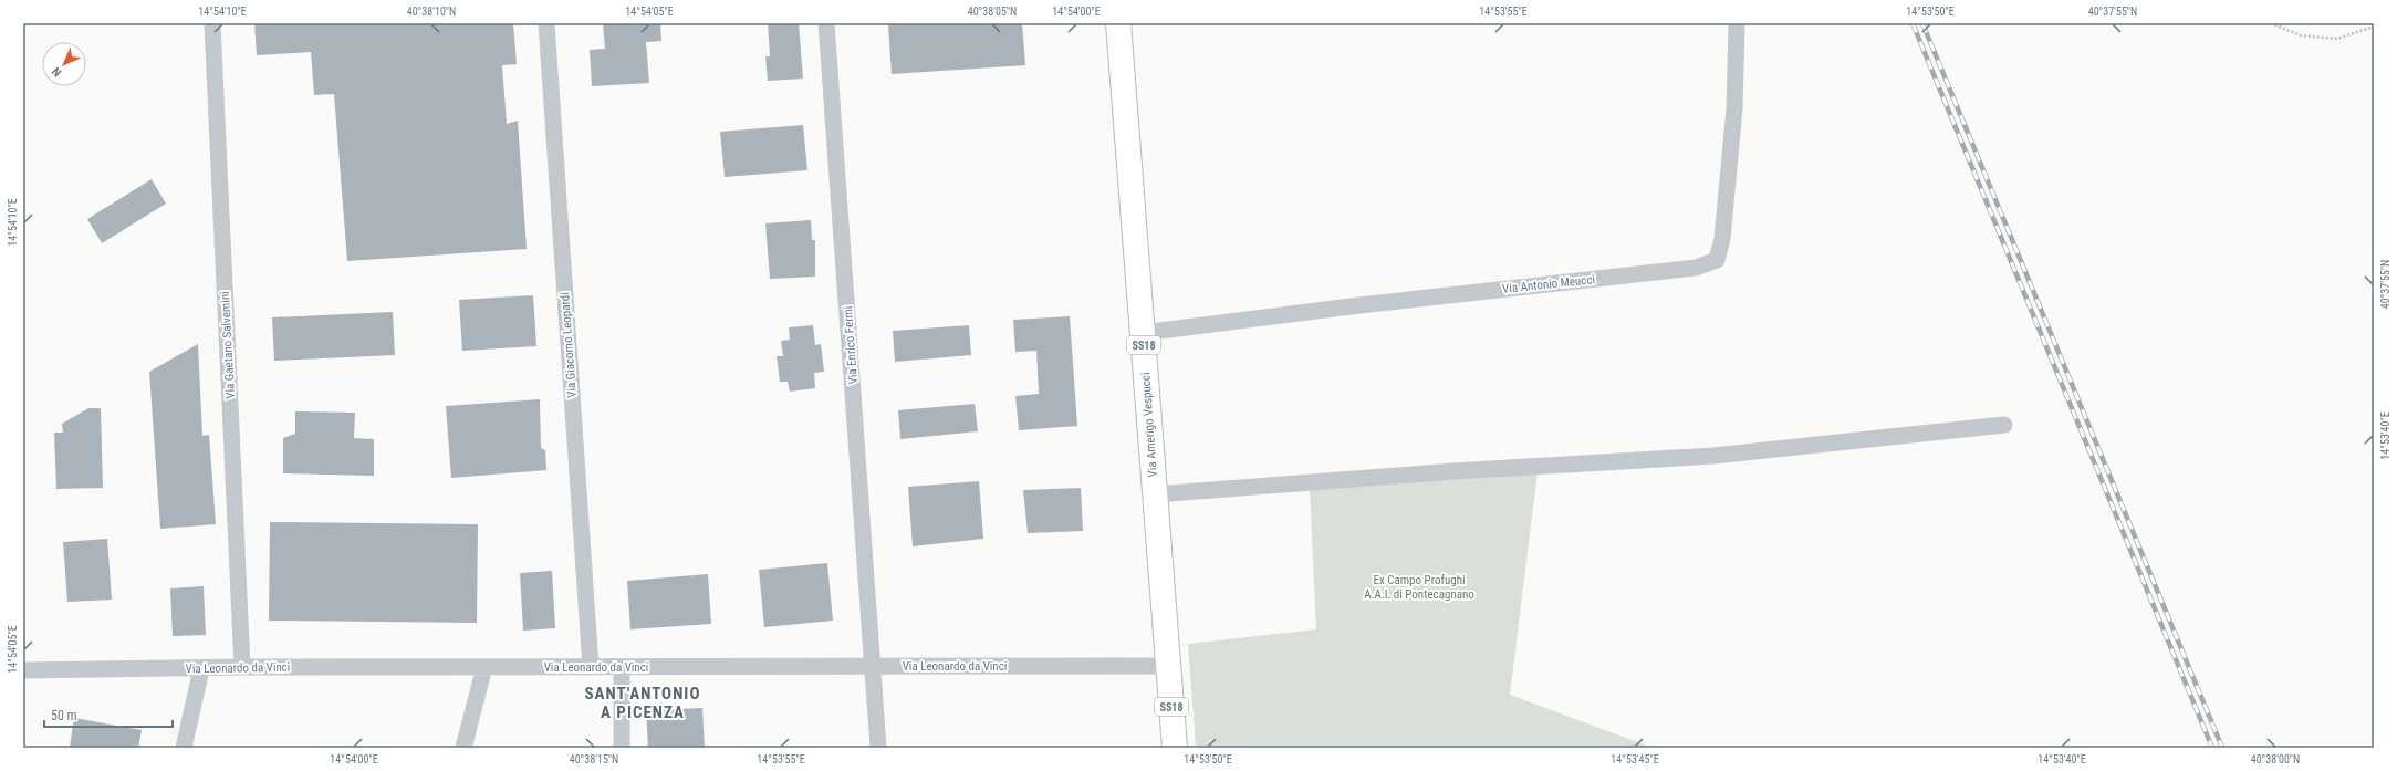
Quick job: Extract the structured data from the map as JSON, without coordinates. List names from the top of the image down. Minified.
{"streets":{"main road":["SS18","Via Amerigo Vespucci"],"street":["Via Antonio Meucci","Via Gaetano Salvemini","Via Giacomo Leopardi","Via Enrico Fermi","Via Leonardo da Vinci"]},"crossings":[["Via Antonio Meucci","Via Amerigo Vespucci"],["Via Gaetano Salvemini","Via Leonardo da Vinci"],["Via Giacomo Leopardi","Via Leonardo da Vinci"],["Via Enrico Fermi","Via Leonardo da Vinci"],["Via Amerigo Vespucci","Via Leonardo da Vinci"]],"districts":["SANT'ANTONIO A PICENZA"],"parks":["Ex Campo Profughi A.A.I. di Pontecagnano"],"scale_bar":"50 m","north":"bottom left","coordinates":["14°54'10\"E","40°38'10\"N","14°54'05\"E","40°38'05\"N","14°54'00\"E","14°53'55\"E","14°53'50\"E","40°37'55\"N","14°53'40\"E","40°38'15\"N","14°53'45\"E","40°38'00\"N"]}
